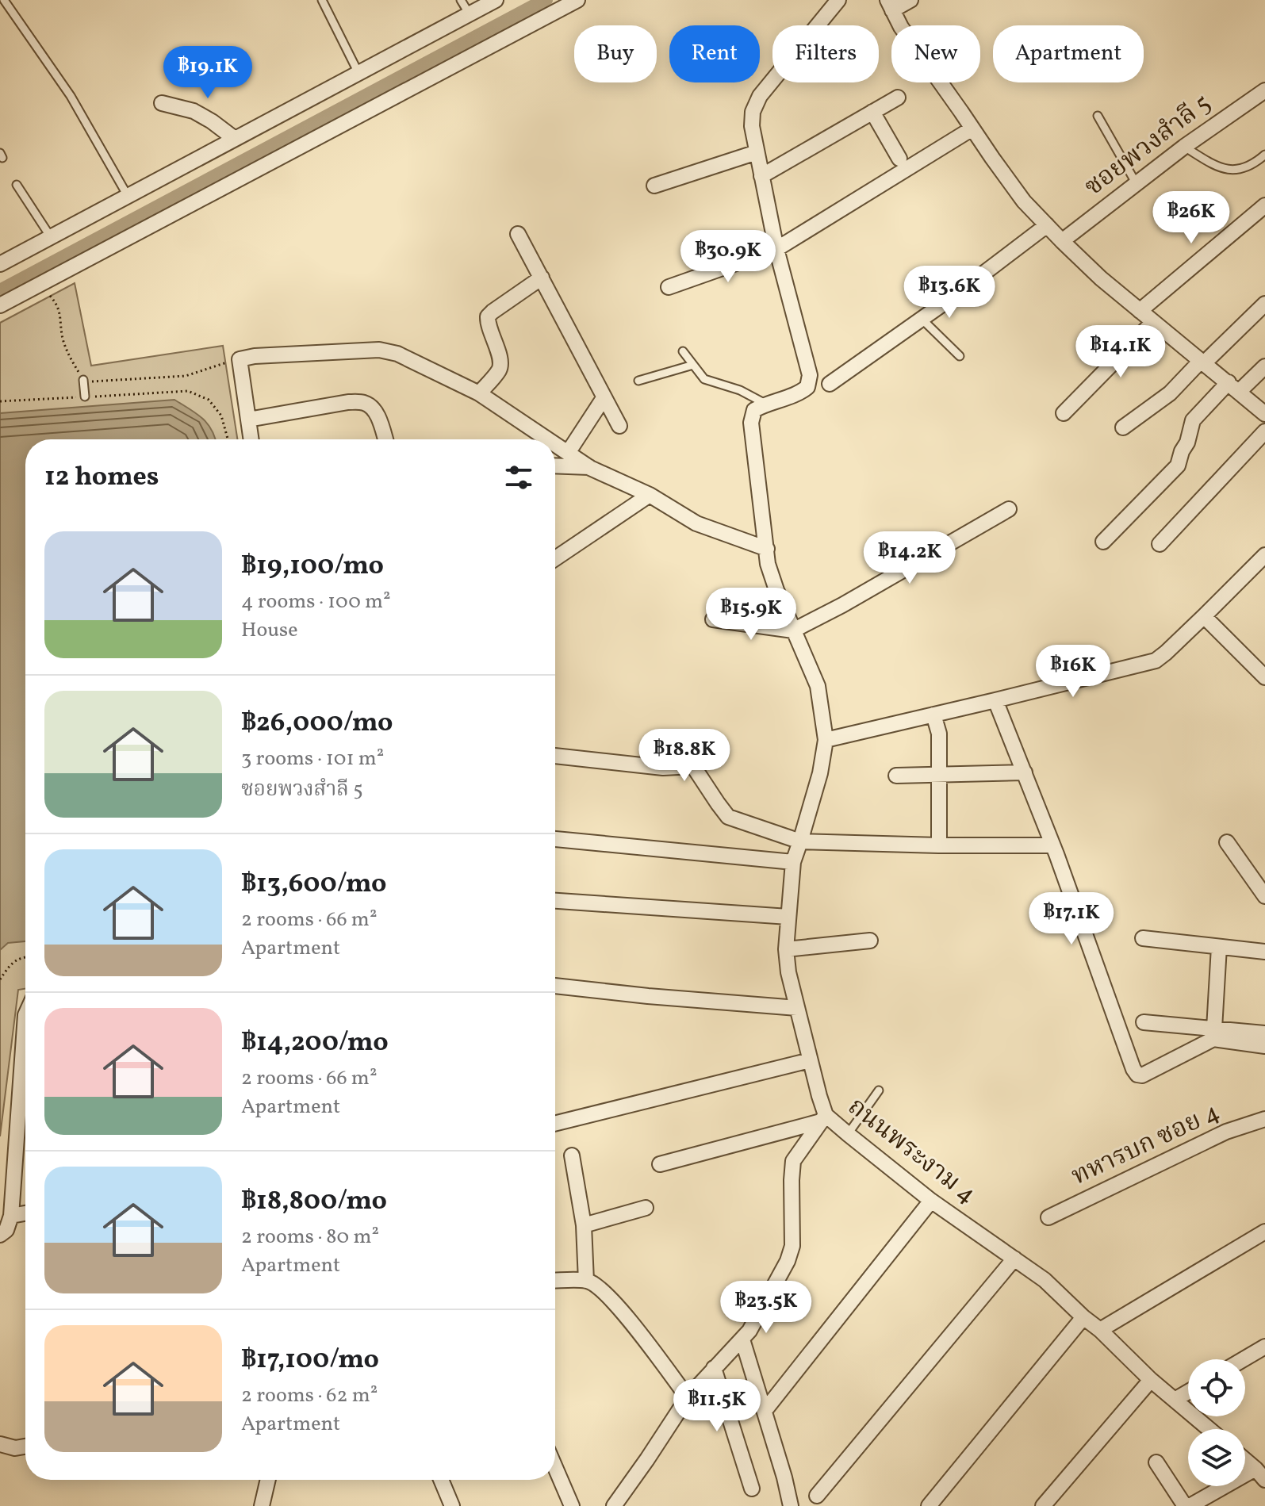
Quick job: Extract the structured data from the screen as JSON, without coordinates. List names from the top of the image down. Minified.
{"streets":{"street":["ซอยพวงสำลี 5","ทหารบก ซอย 4","ถนนพระงาม 4"]},"page":{"chip":["Buy","Rent","Filters","New","Apartment"],"price":["฿19.1K","฿26K","฿30.9K","฿13.6K","฿14.1K","฿14.2K","฿15.9K","฿16K","฿18.8K","฿17.1K","฿23.5K","฿11.5K"],"heading":"12 homes","list":[{"name":"฿19,100/mo","note":"4 rooms · 100 m² · House"},{"name":"฿26,000/mo","note":"3 rooms · 101 m² · ซอยพวงสำลี 5"},{"name":"฿13,600/mo","note":"2 rooms · 66 m² · Apartment"},{"name":"฿14,200/mo","note":"2 rooms · 66 m² · Apartment"},{"name":"฿18,800/mo","note":"2 rooms · 80 m² · Apartment"},{"name":"฿17,100/mo","note":"2 rooms · 62 m² · Apartment"}]}}
